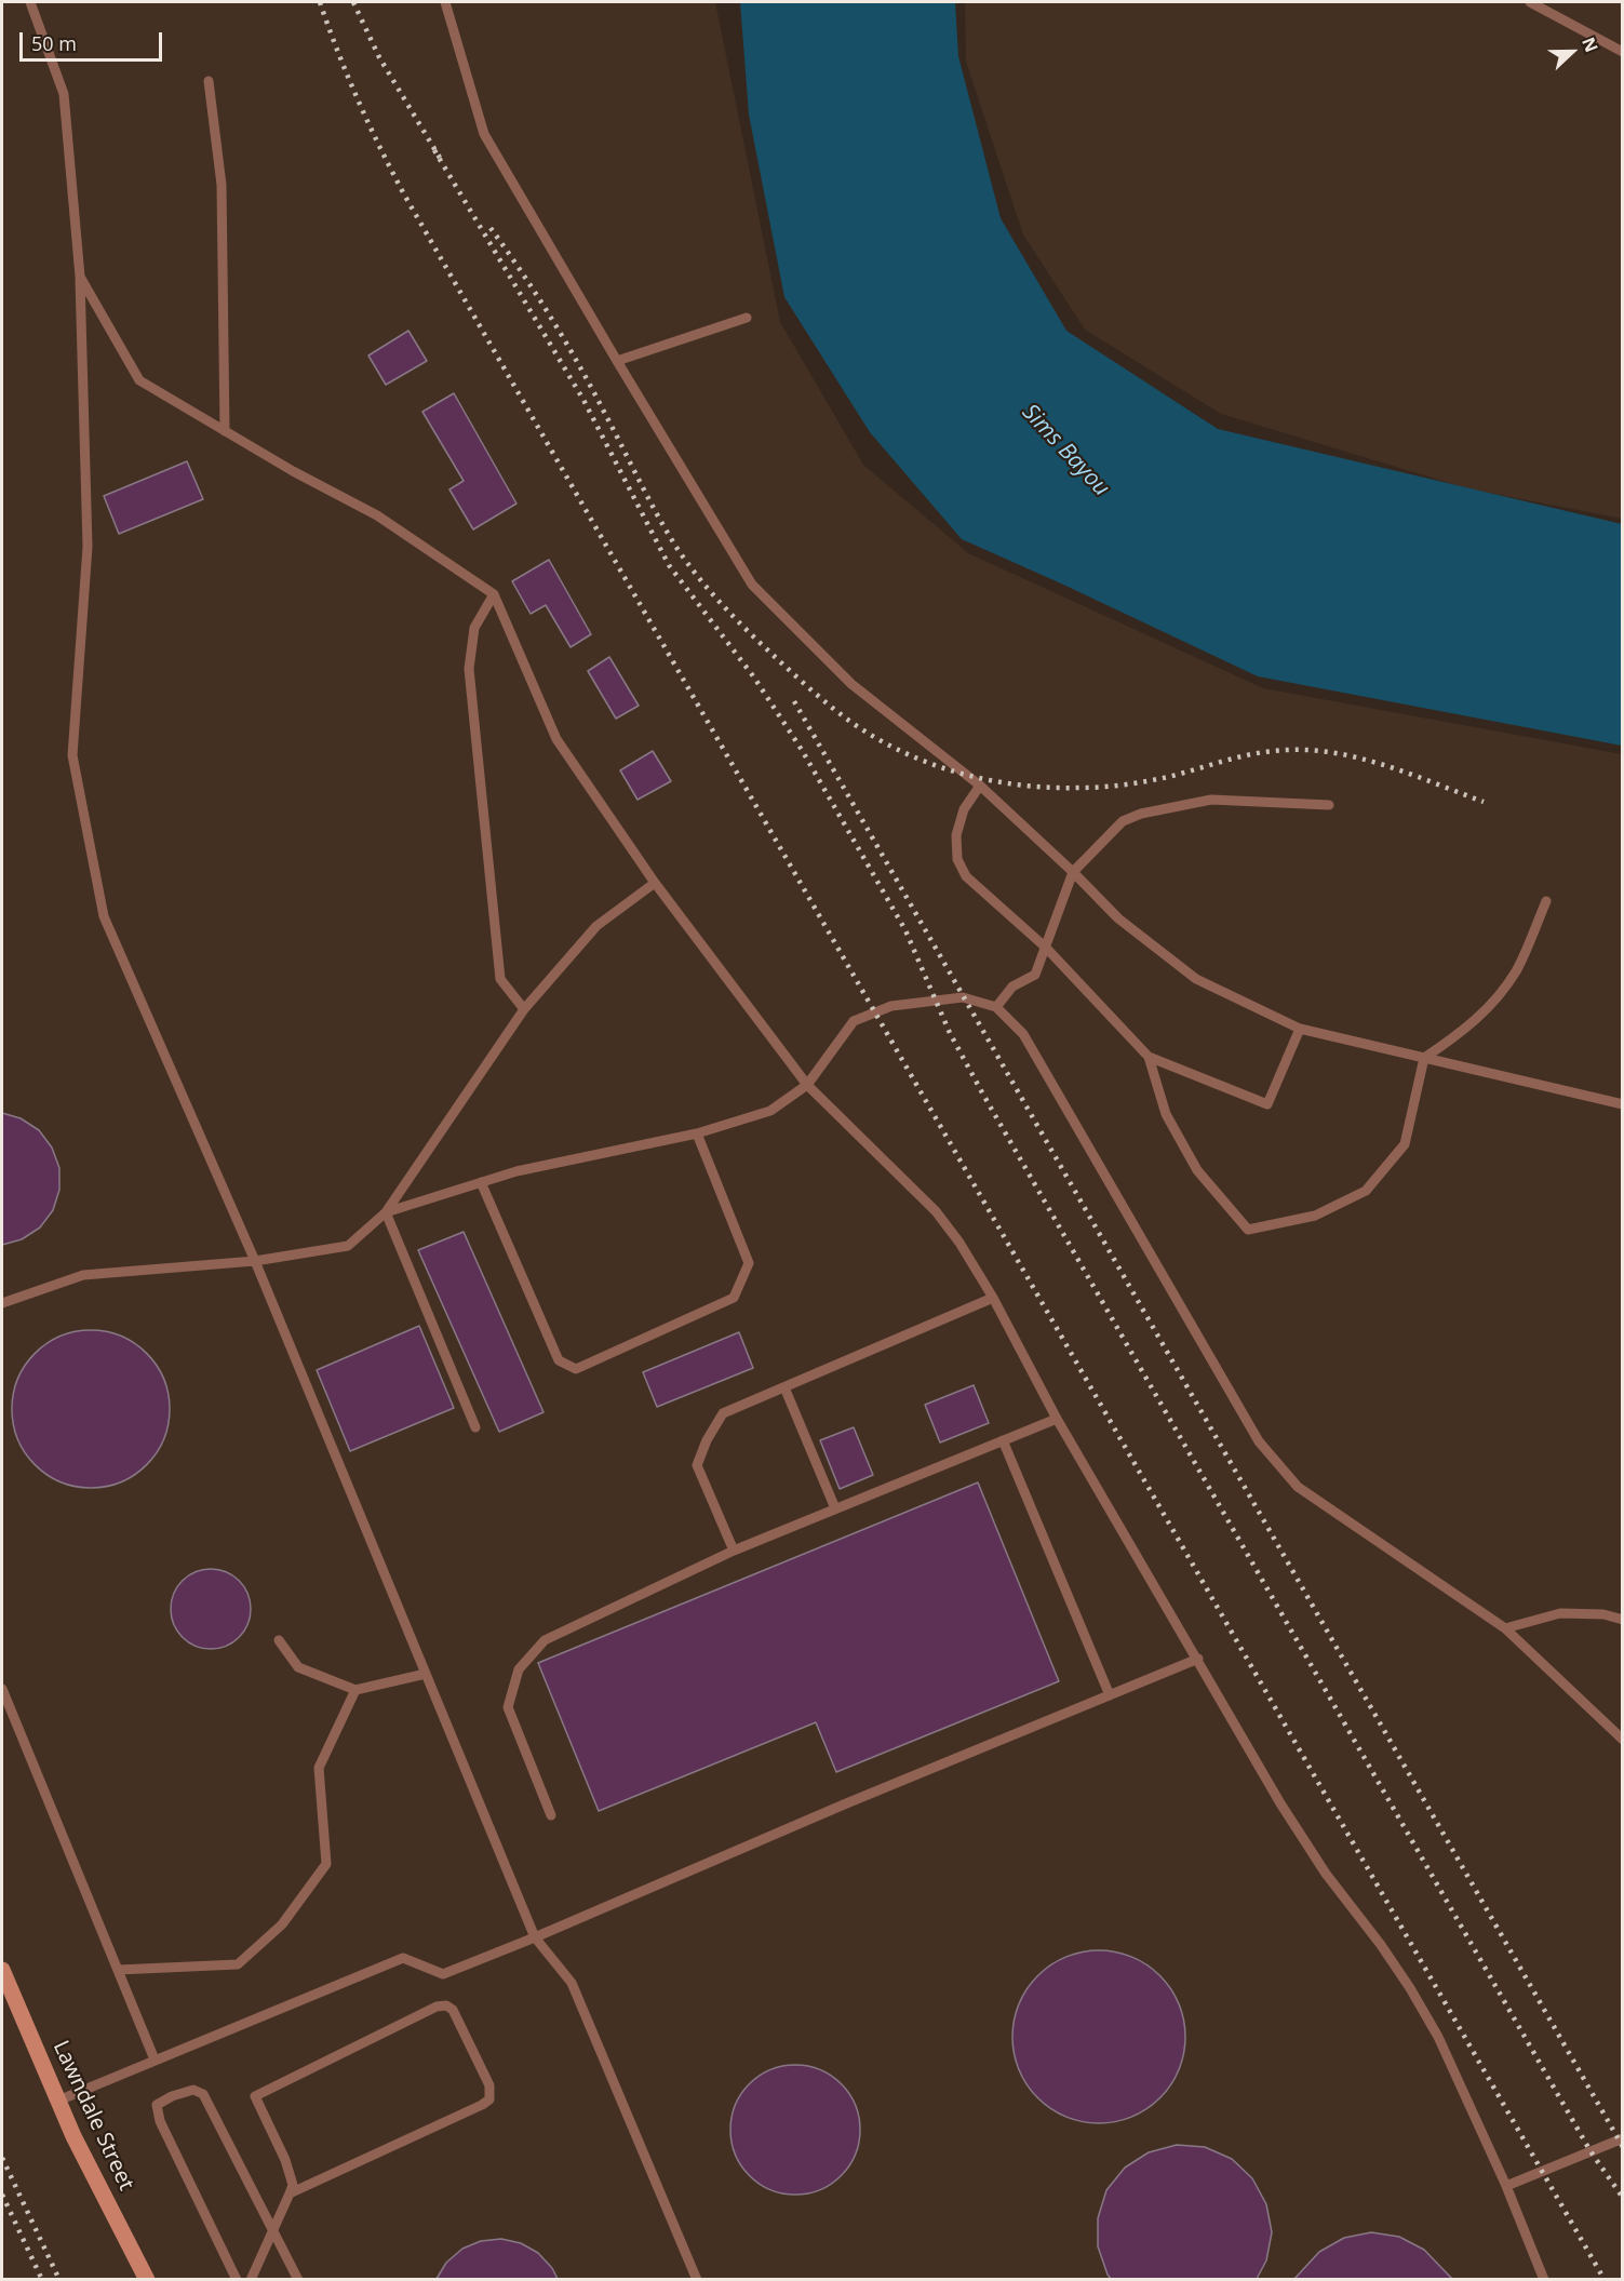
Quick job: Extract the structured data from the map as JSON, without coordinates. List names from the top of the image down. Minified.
{"streets":{"main road":["Lawndale Street"]},"water":["Sims Bayou"],"scale_bar":"50 m","north":"right"}
